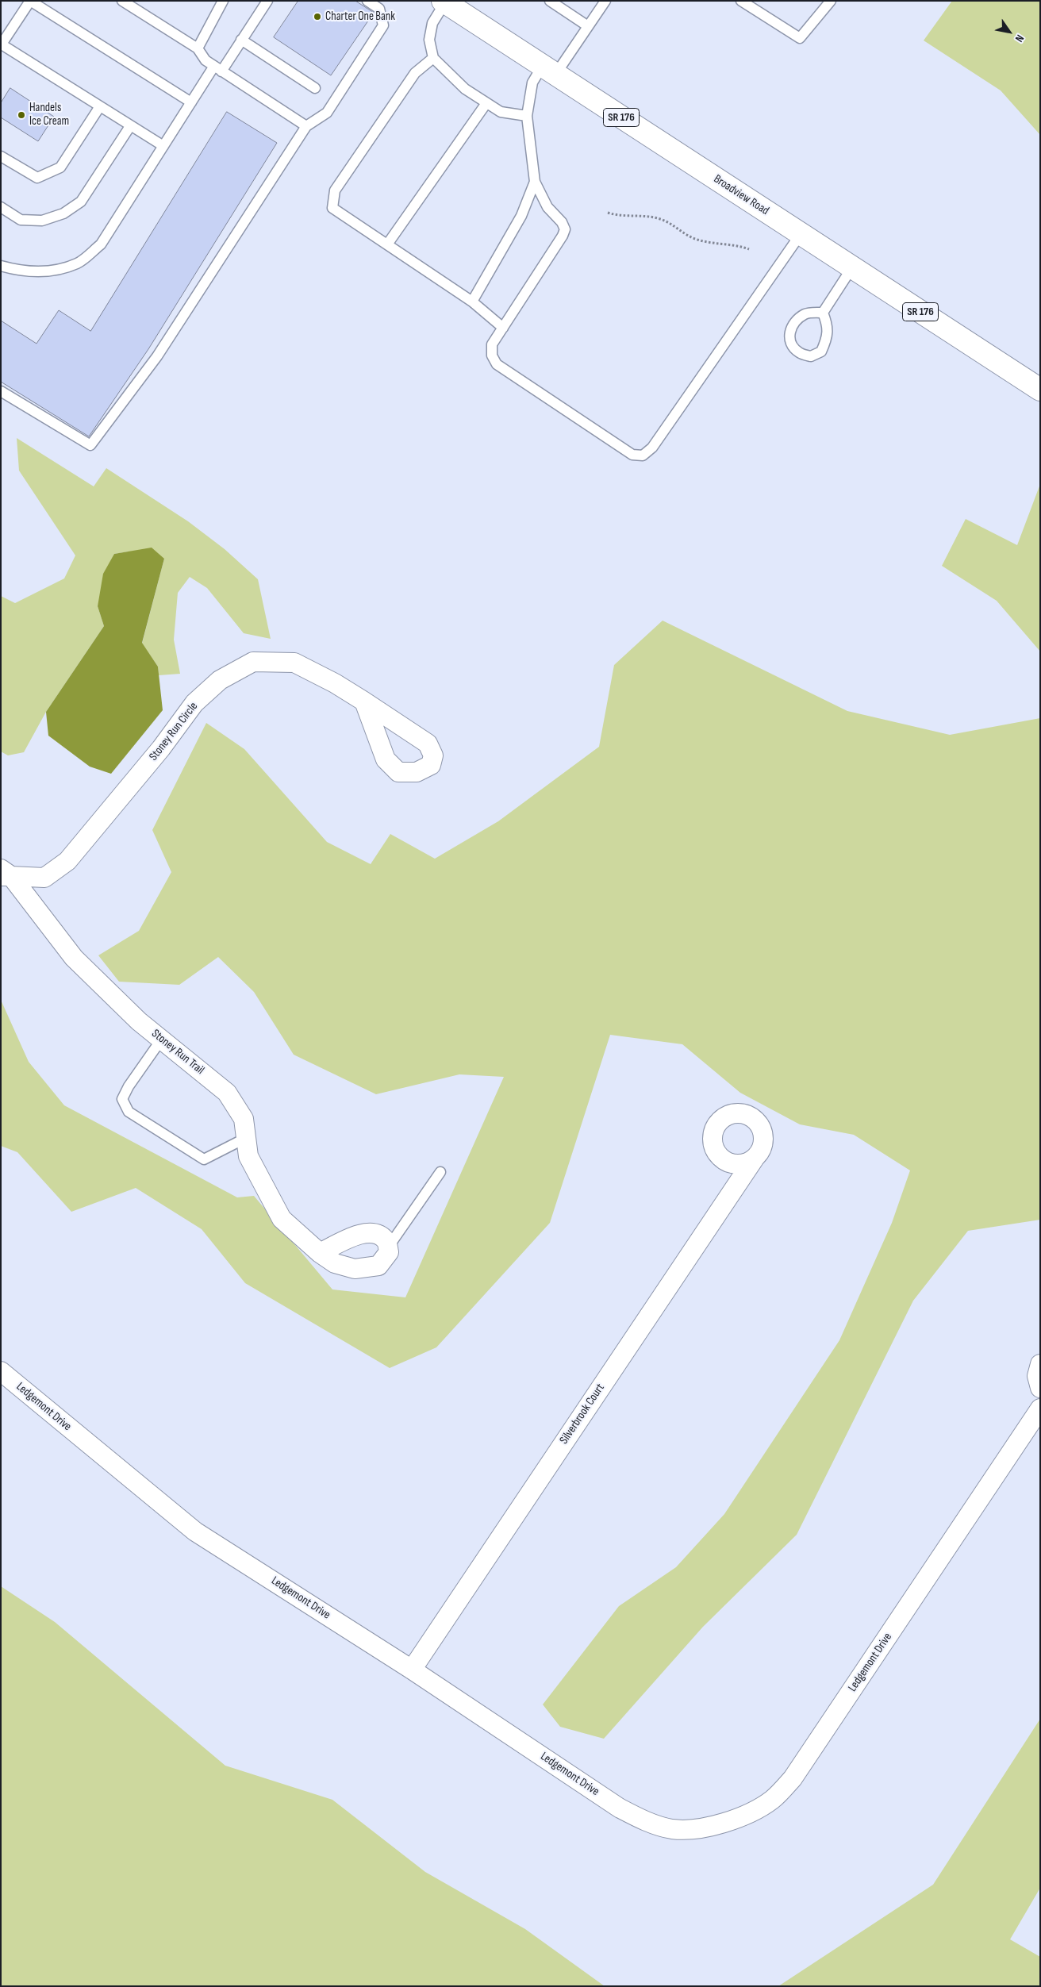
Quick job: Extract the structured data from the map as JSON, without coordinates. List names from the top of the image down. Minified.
{"streets":{"main road":["SR 176","Broadview Road"],"street":["Stoney Run Circle","Stoney Run Trail","Ledgemont Drive","Silverbrook Court"]},"crossings":[["Stoney Run Circle","Stoney Run Trail"],["Ledgemont Drive","Silverbrook Court"]],"places":["Charter One Bank","Handels Ice Cream"],"north":"bottom right"}
